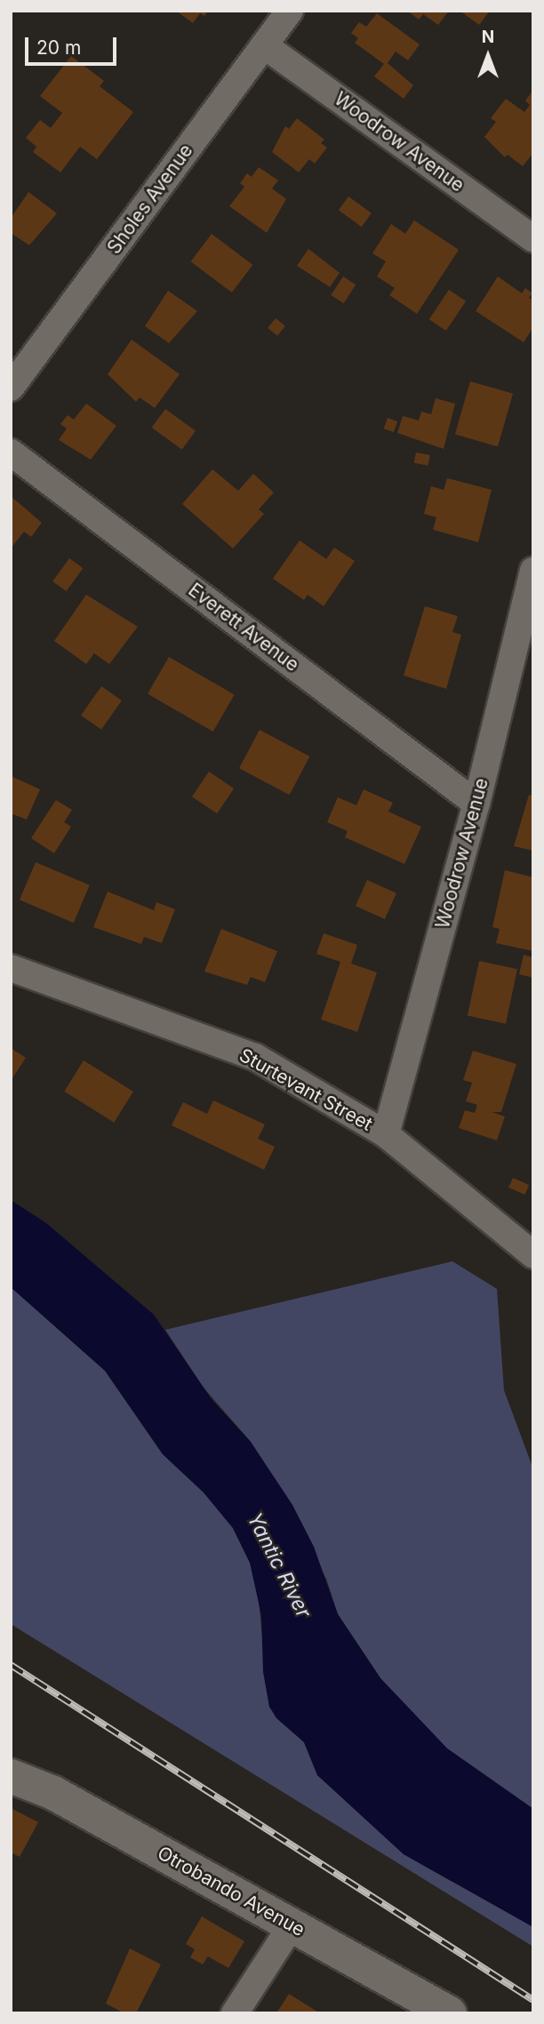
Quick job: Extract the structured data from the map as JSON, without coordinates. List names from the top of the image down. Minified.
{"streets":{"street":["Woodrow Avenue","Sholes Avenue","Everett Avenue","Sturtevant Street","Otrobando Avenue"]},"crossings":[["Woodrow Avenue","Sholes Avenue"],["Woodrow Avenue","Everett Avenue"],["Woodrow Avenue","Sturtevant Street"]],"water":["Yantic River"],"scale_bar":"20 m","north":"top"}
